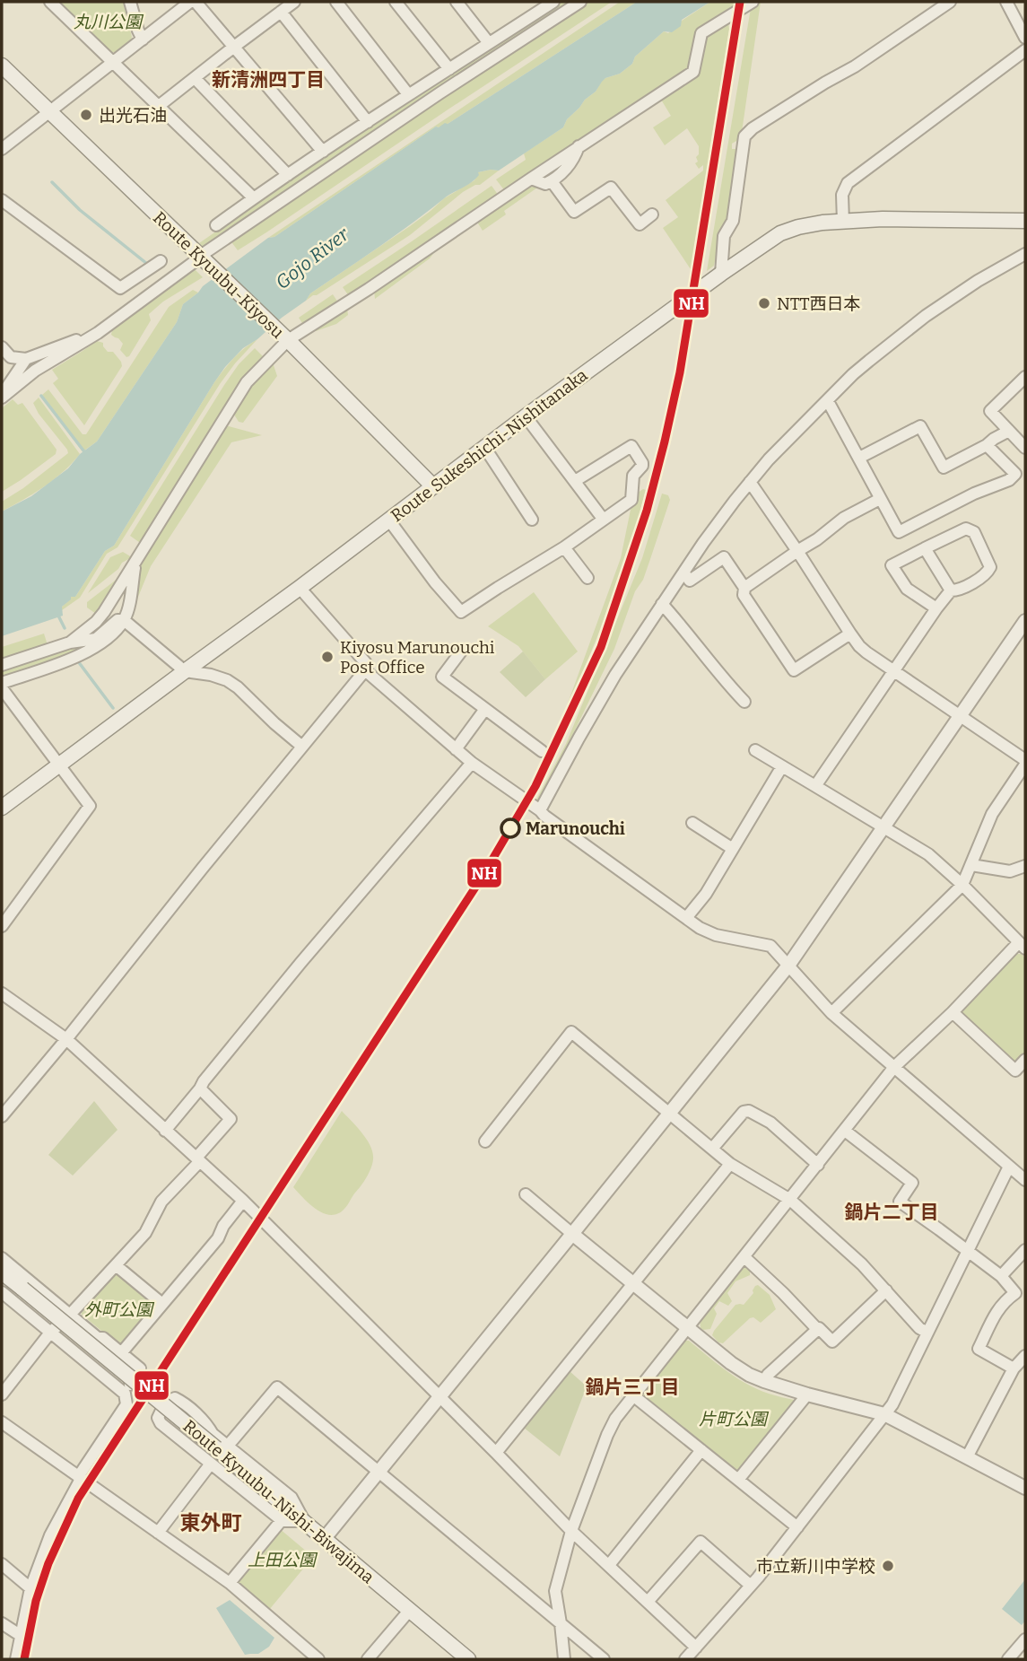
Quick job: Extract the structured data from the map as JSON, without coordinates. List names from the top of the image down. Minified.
{"streets":{"main road":["Route Kyuubu-Kiyosu","Route Sukeshichi-Nishitanaka","Route Kyuubu-Nishi-Biwajima"]},"crossings":[["Route Kyuubu-Kiyosu","Route Sukeshichi-Nishitanaka"]],"districts":["新清洲四丁目","鍋片二丁目","鍋片三丁目","東外町"],"water":["Gojo River"],"parks":["丸川公園","外町公園","片町公園","上田公園"],"places":["出光石油","NTT西日本","Kiyosu Marunouchi Post Office","Marunouchi","市立新川中学校"],"lines":["transit line NH"]}
